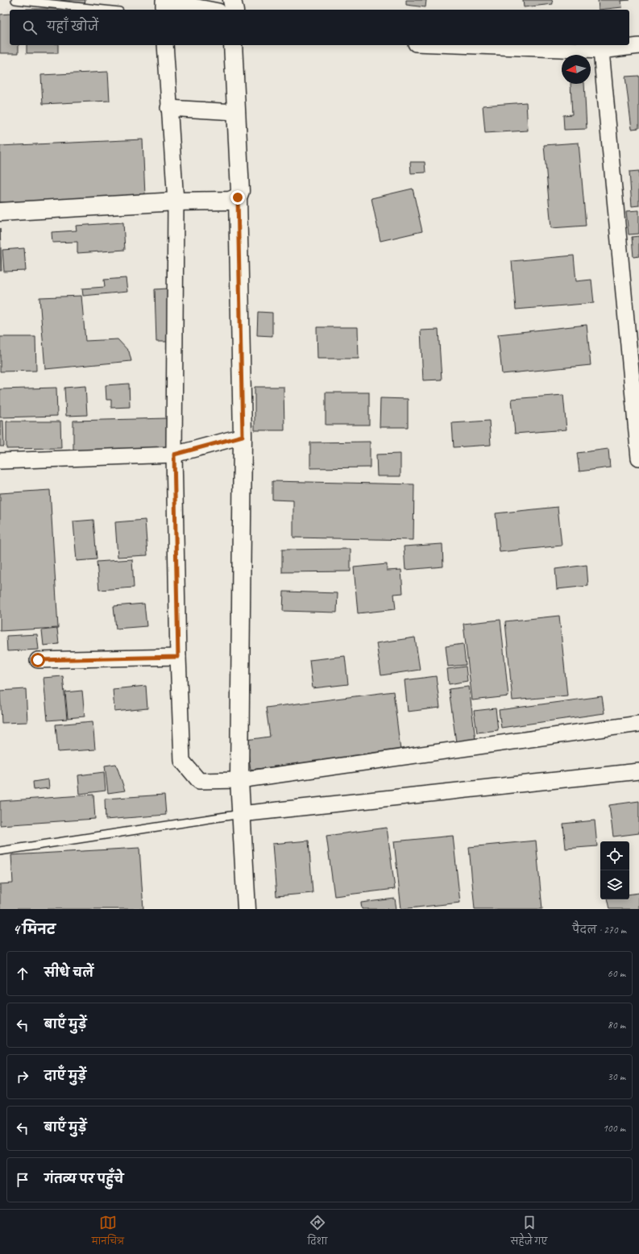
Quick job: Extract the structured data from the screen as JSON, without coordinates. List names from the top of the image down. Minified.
{"north":"left","page":{"search":"यहाँ खोजें","heading":["4 मिनट","पैदल · 270 m"],"list":[["सीधे चलें","60 m"],["बाएँ मुड़ें","80 m"],["दाएँ मुड़ें","30 m"],["बाएँ मुड़ें","100 m"],"गंतव्य पर पहुँचे"],"nav":["मानचित्र","दिशा","सहेजे गए"]}}
